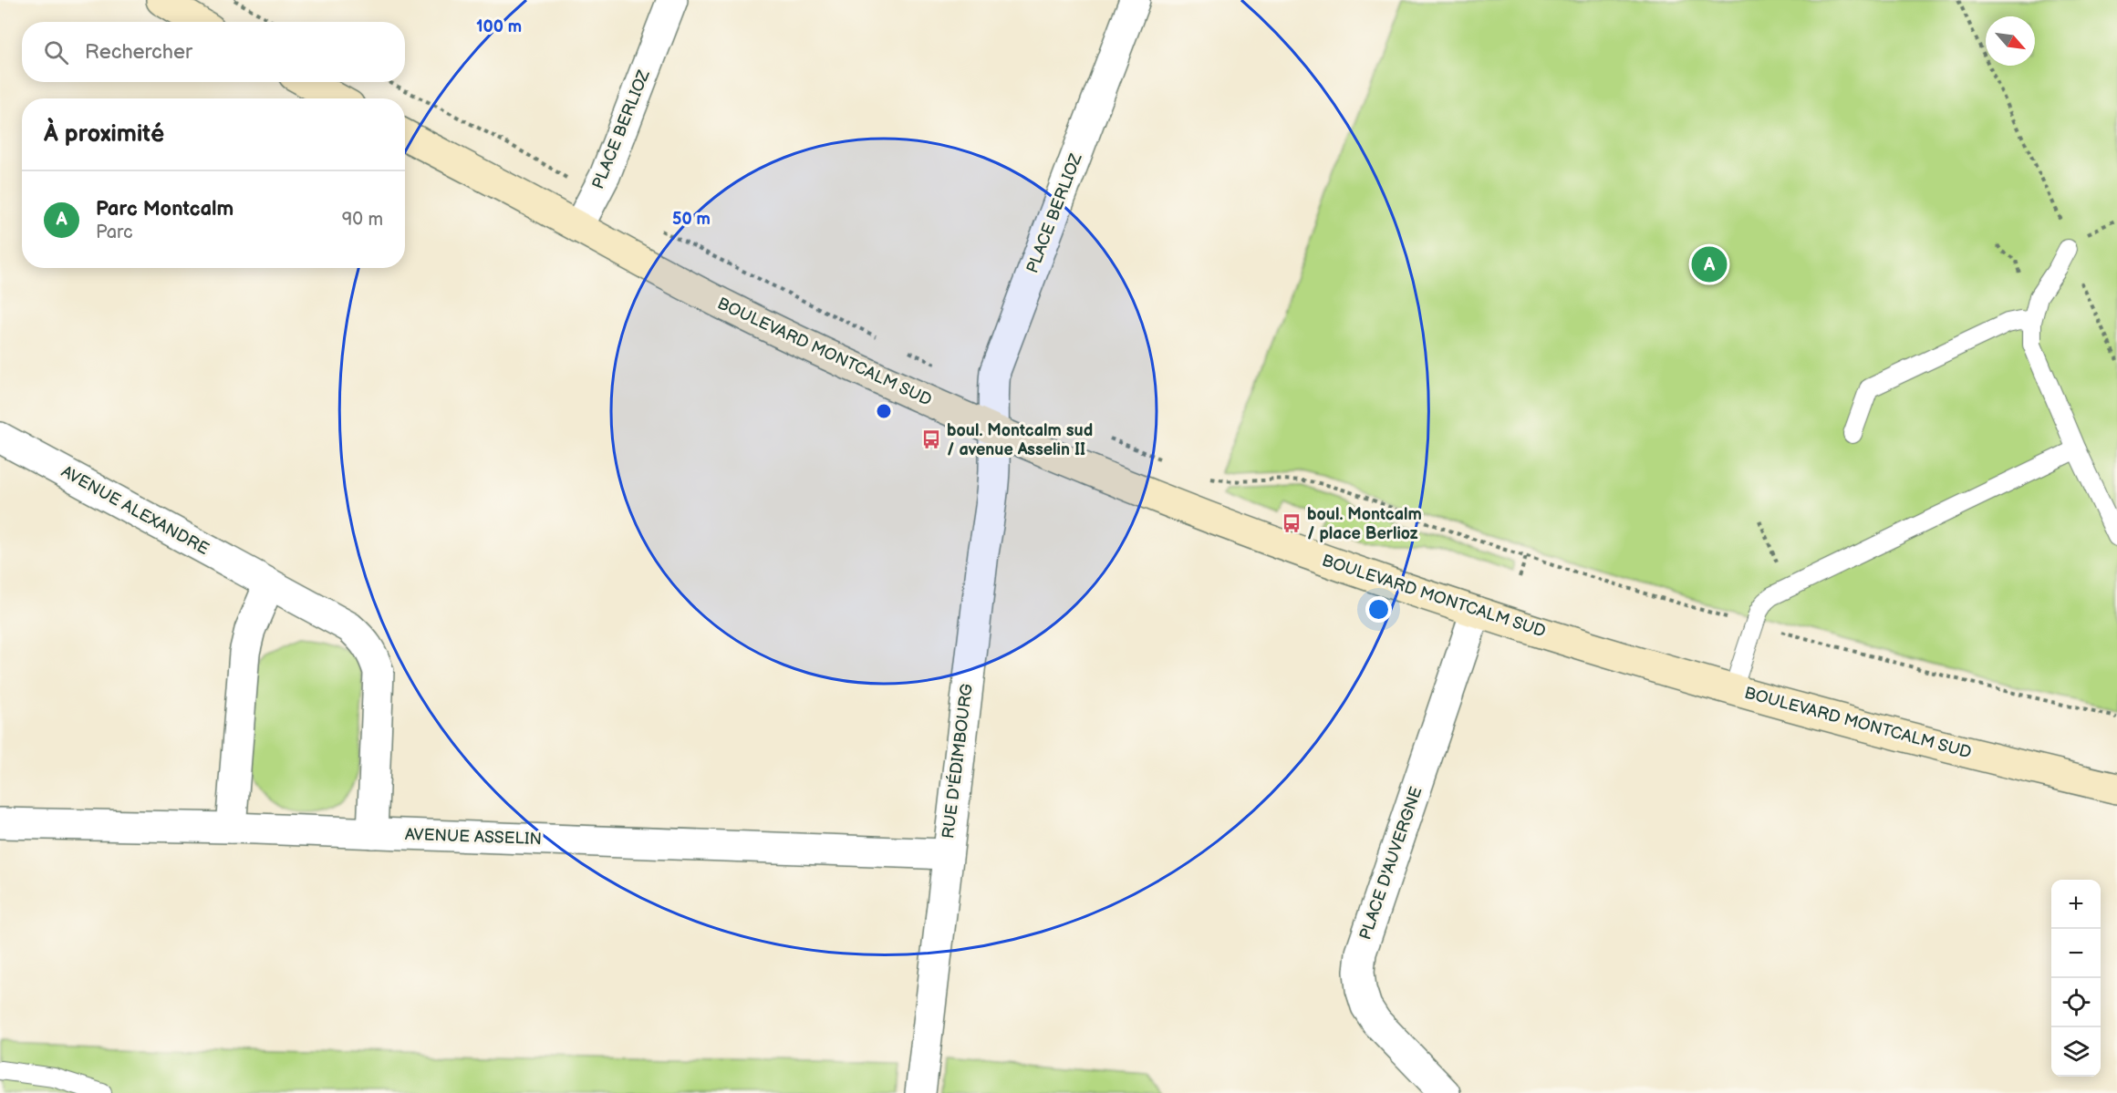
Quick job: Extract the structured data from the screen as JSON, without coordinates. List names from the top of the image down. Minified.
{"streets":{"street":["PLACE BERLIOZ","BOULEVARD MONTCALM SUD","AVENUE ALEXANDRE","RUE D'ÉDIMBOURG","AVENUE ASSELIN","PLACE D'AUVERGNE"]},"crossings":[["PLACE BERLIOZ","BOULEVARD MONTCALM SUD"],["PLACE BERLIOZ","RUE D'ÉDIMBOURG"],["BOULEVARD MONTCALM SUD","RUE D'ÉDIMBOURG"],["BOULEVARD MONTCALM SUD","PLACE D'AUVERGNE"],["AVENUE ALEXANDRE","AVENUE ASSELIN"],["RUE D'ÉDIMBOURG","AVENUE ASSELIN"]],"places":{"bus stop":["boul. Montcalm sud / avenue Asselin II","boul. Montcalm / place Berlioz"]},"north":"bottom right","page":{"search":"Rechercher","heading":"À proximité","list":[{"mark":"A","name":"Parc Montcalm","note":"Parc","value":"90 m"}],"pins":"A","map_buttons":["+","−"]},"rings":["100 m","50 m"]}
